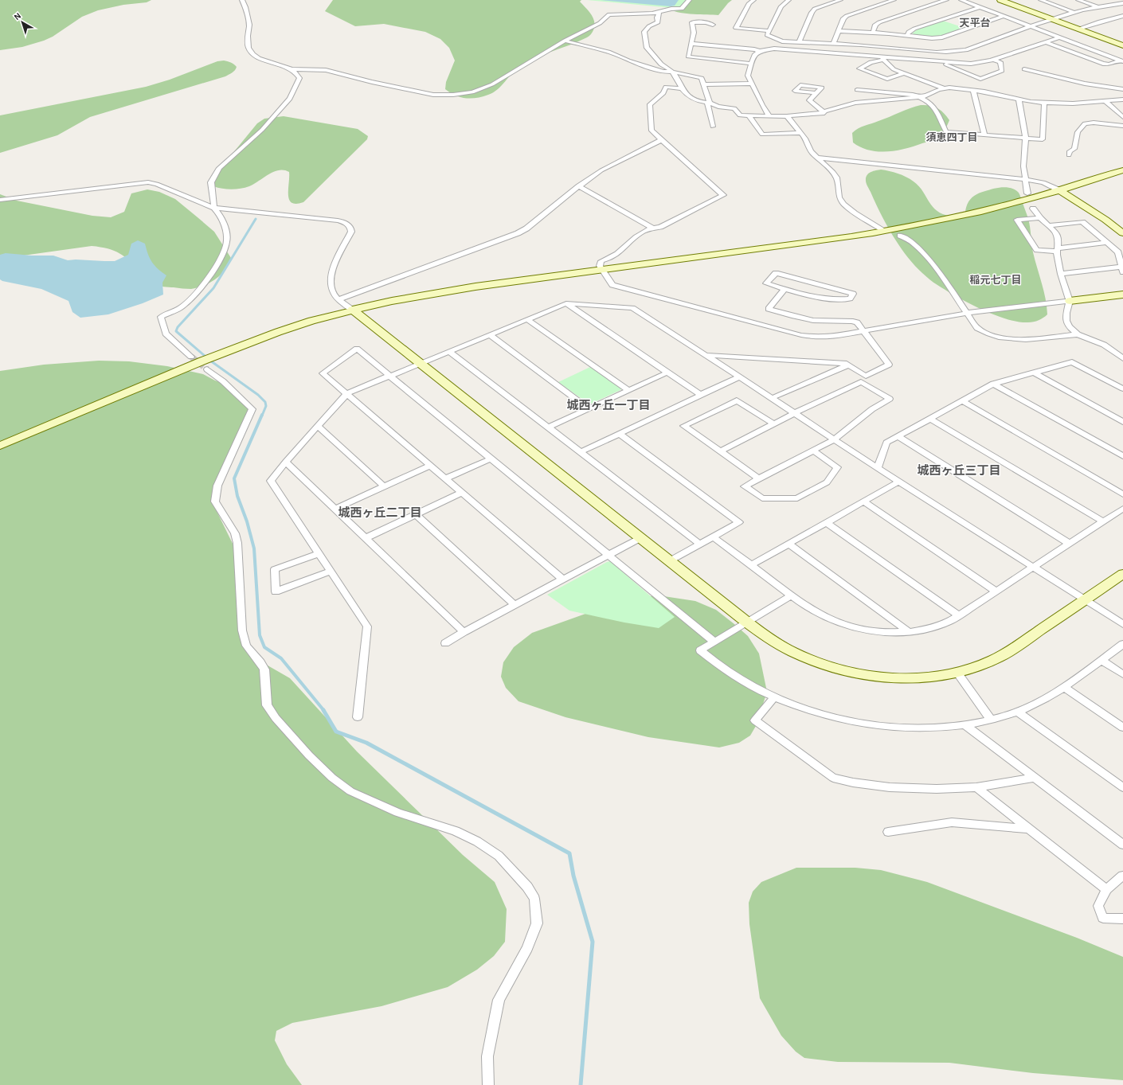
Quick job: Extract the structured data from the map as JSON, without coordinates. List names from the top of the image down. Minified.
{"districts":["天平台","須恵四丁目","稲元七丁目","城西ヶ丘一丁目","城西ヶ丘三丁目","城西ヶ丘二丁目"],"north":"top left"}
